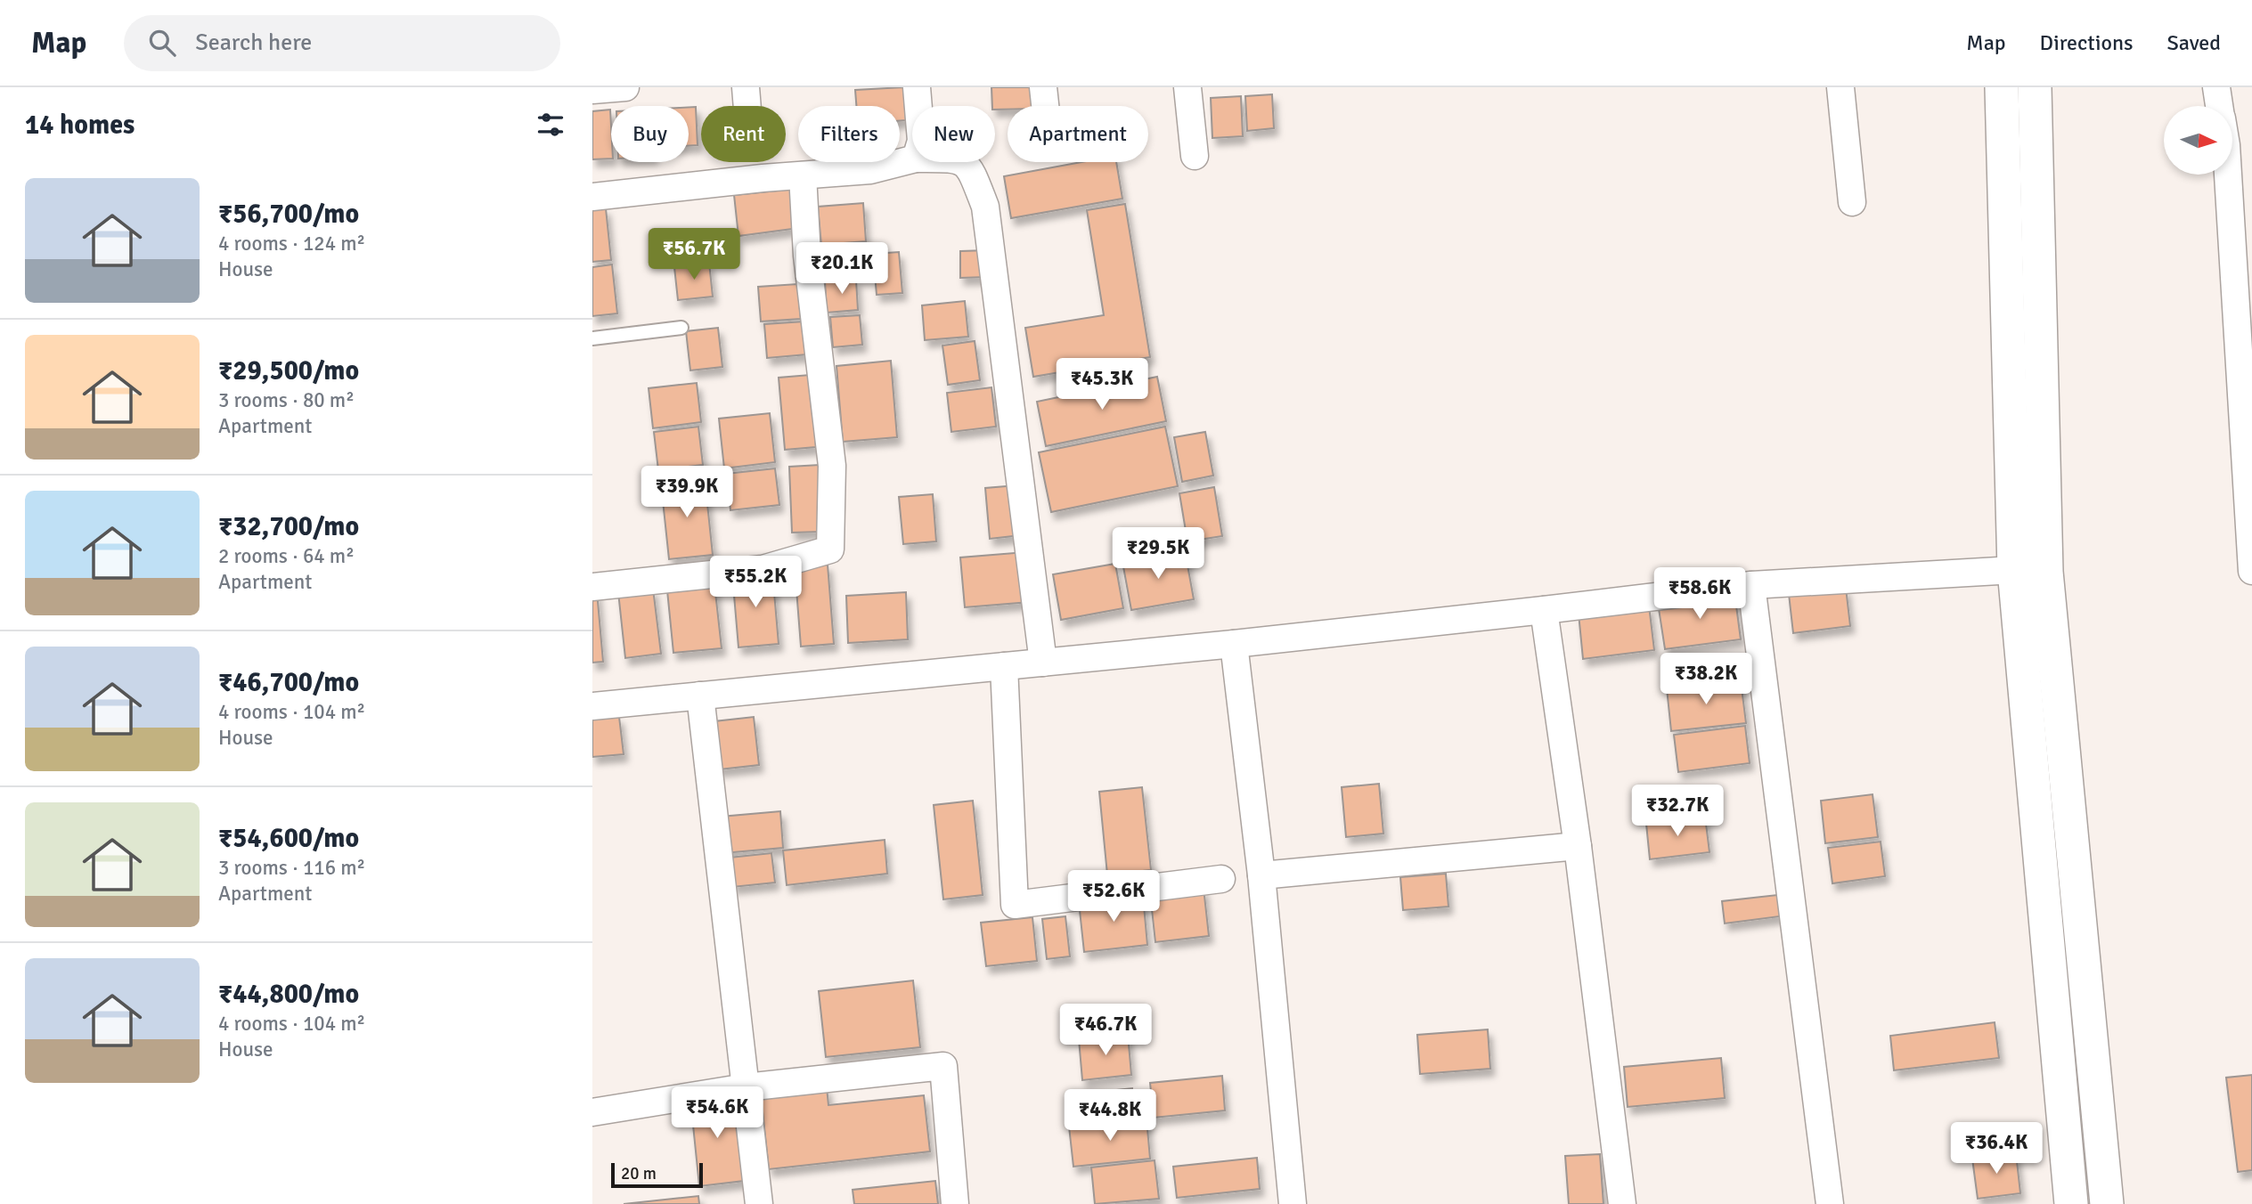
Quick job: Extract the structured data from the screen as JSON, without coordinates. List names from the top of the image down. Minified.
{"scale_bar":"20 m","north":"right","page":{"header":"Map","search":"Search here","nav":["Map","Directions","Saved"],"heading":"14 homes","chip":["Buy","Rent","Filters","New","Apartment"],"list":[{"name":"₹56,700/mo","note":"4 rooms · 124 m² · House"},{"name":"₹29,500/mo","note":"3 rooms · 80 m² · Apartment"},{"name":"₹32,700/mo","note":"2 rooms · 64 m² · Apartment"},{"name":"₹46,700/mo","note":"4 rooms · 104 m² · House"},{"name":"₹54,600/mo","note":"3 rooms · 116 m² · Apartment"},{"name":"₹44,800/mo","note":"4 rooms · 104 m² · House"}],"price":["₹56.7K","₹20.1K","₹45.3K","₹39.9K","₹29.5K","₹55.2K","₹58.6K","₹38.2K","₹32.7K","₹52.6K","₹46.7K","₹54.6K","₹44.8K","₹36.4K"],"scale":"20 m"}}
